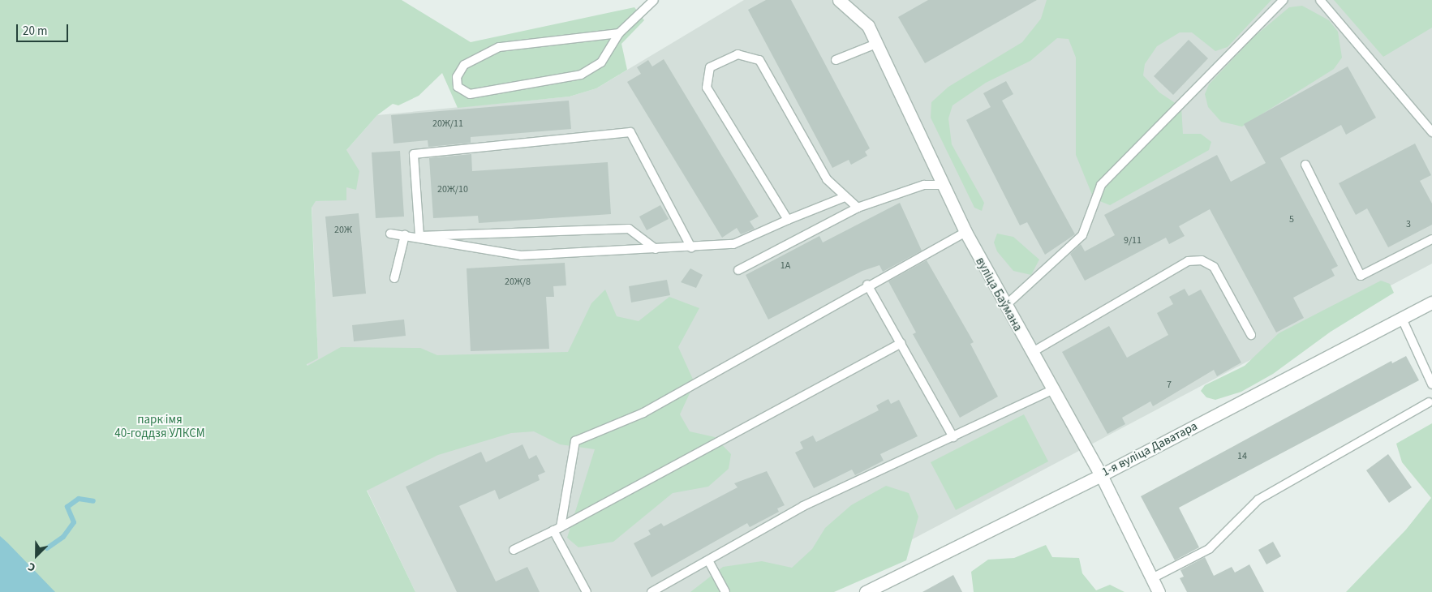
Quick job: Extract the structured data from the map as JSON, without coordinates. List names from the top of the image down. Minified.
{"streets":{"street":["вуліца Баўмана","1-я вуліца Даватара"]},"crossings":[["вуліца Баўмана","1-я вуліца Даватара"]],"parks":["парк імя 40-годдзя УЛКСМ"],"house_numbers":["20Ж/11","20Ж/10","5","3","20Ж","9/11","1А","20Ж/8","7","14"],"scale_bar":"20 m","north":"bottom left"}
